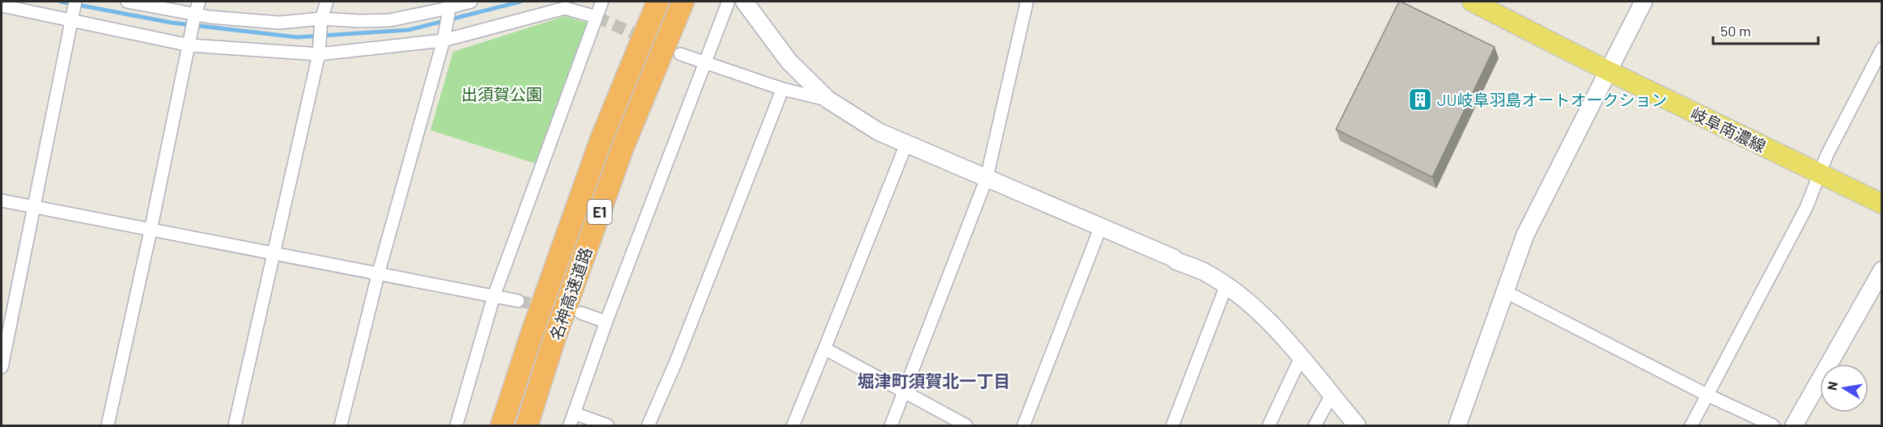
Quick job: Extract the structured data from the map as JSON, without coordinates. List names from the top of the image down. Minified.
{"streets":{"highway":["E1","名神高速道路"],"main road":["岐阜南濃線"]},"districts":["堀津町須賀北一丁目"],"parks":["出須賀公園"],"places":{"building":["JU岐阜羽島オートオークション"]},"scale_bar":"50 m","north":"left"}
